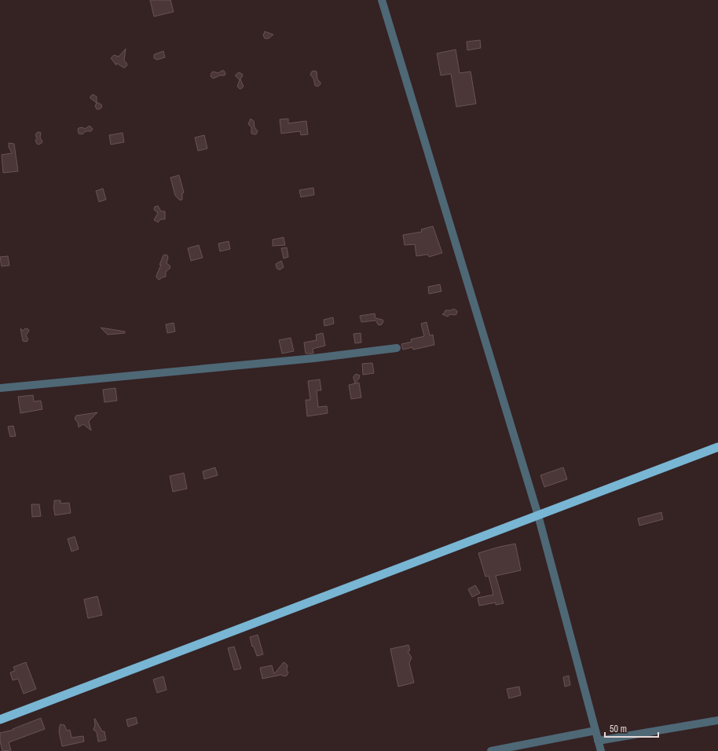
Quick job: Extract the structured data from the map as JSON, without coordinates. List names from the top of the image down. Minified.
{"scale_bar":"50 m"}
